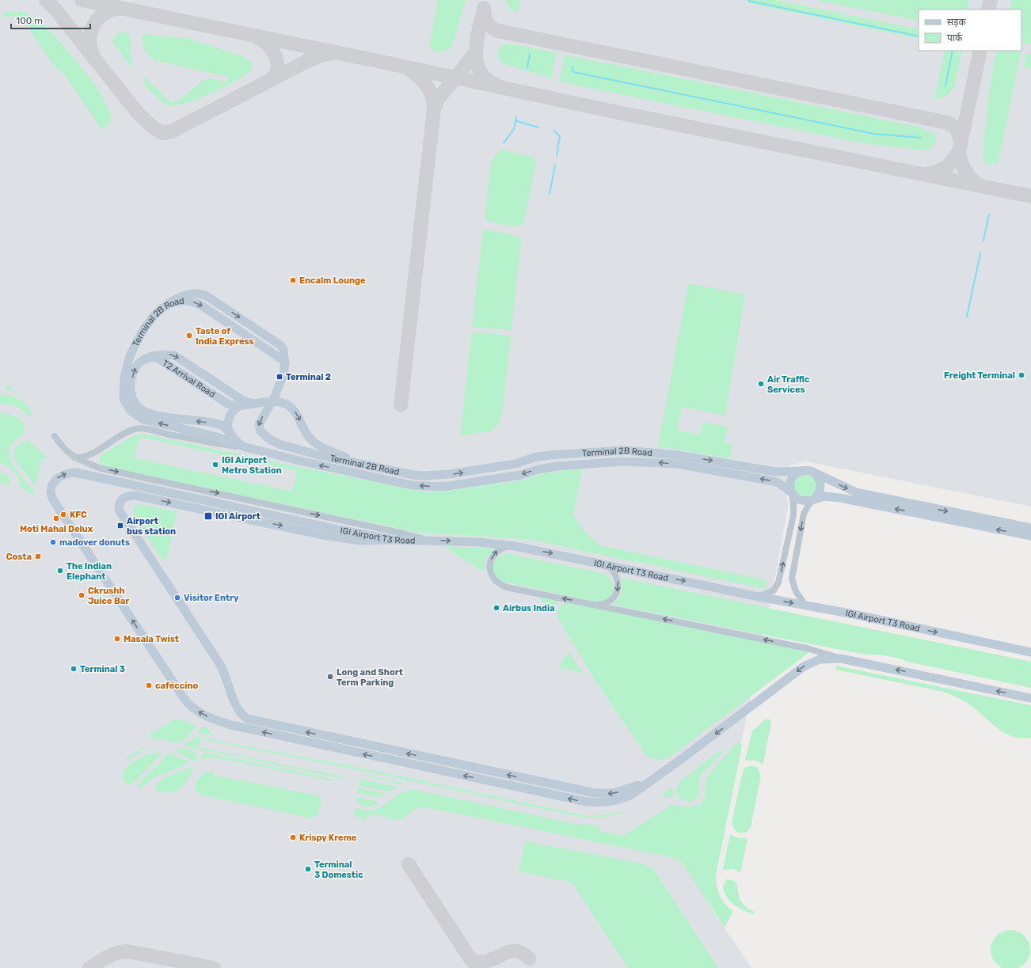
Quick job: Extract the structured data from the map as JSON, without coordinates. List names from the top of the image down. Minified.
{"streets":{"main road":["Terminal 2B Road","T2 Arrival Road","IGI Airport T3 Road"]},"crossings":[["Terminal 2B Road","T2 Arrival Road"]],"one_way":["T2 Arrival Road"],"places":{"other":["Encalm Lounge","Taste of India Express","Freight Terminal","Air Traffic Services","IGI Airport Metro Station","KFC","Moti Mahal Delux","madover donuts","Costa","The Indian Elephant","Ckrushh Juice Bar","Visitor Entry","Airbus India","Masala Twist","Terminal 3","Long and Short Term Parking","caféccino","Krispy Kreme","Terminal 3 Domestic"],"transit":["Terminal 2","IGI Airport","Airport bus station"]},"legend":["सड़क","पार्क"],"scale_bar":"100 m"}
